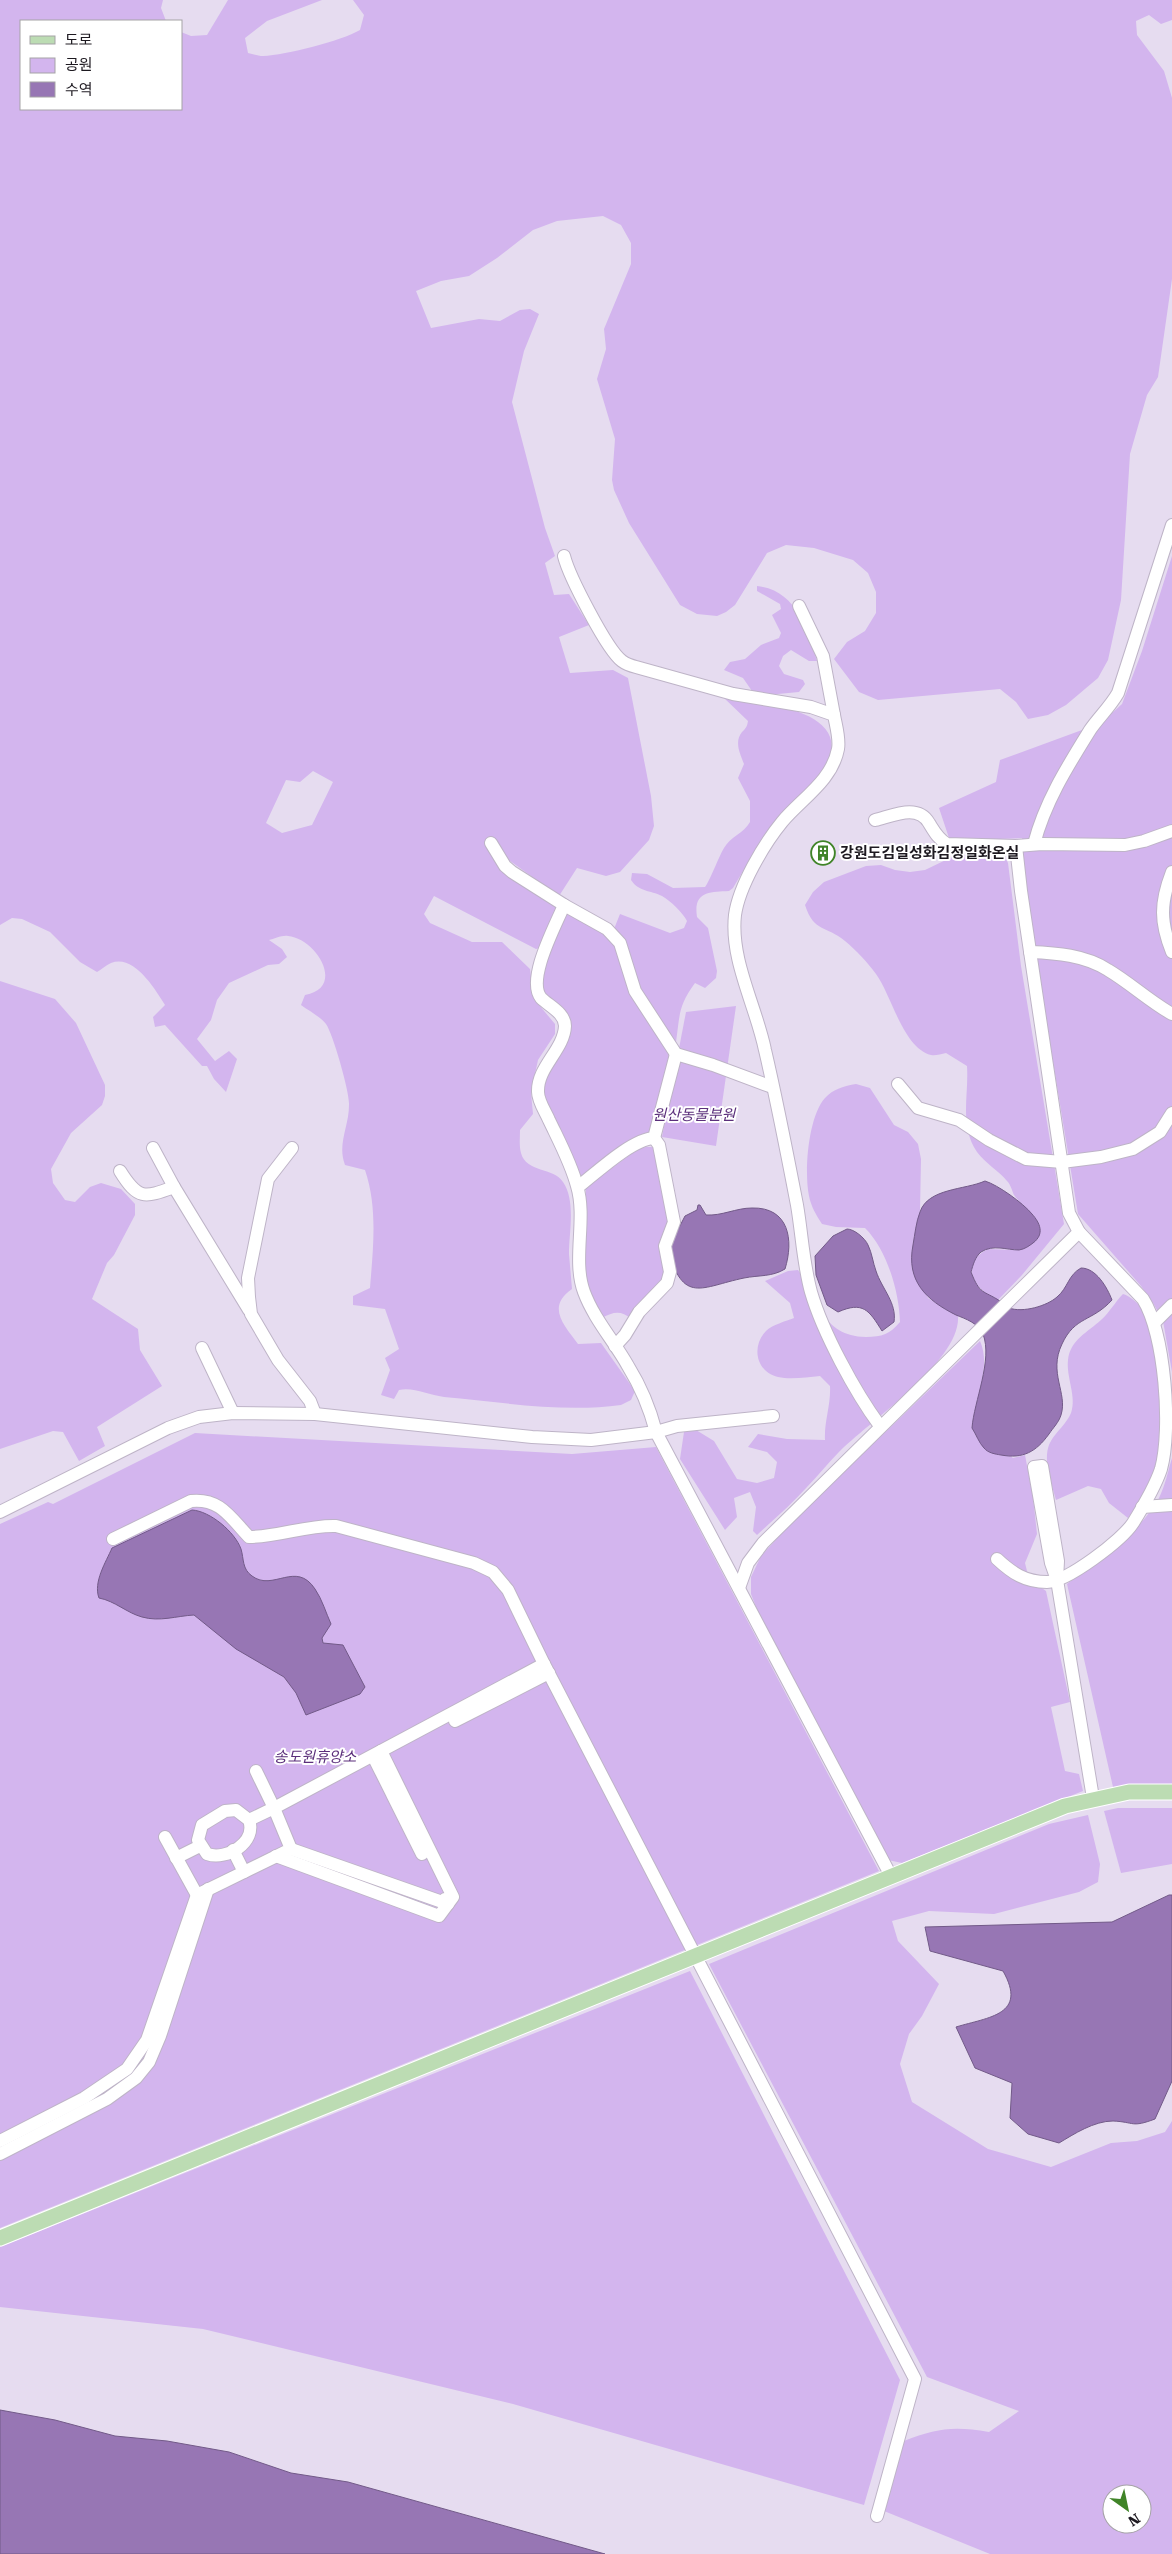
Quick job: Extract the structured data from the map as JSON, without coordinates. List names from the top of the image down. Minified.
{"parks":["원산동물분원","송도원휴양소"],"places":{"building":["강원도김일성화김정일화온실"]},"legend":["도로","공원","수역"],"north":"bottom right"}
